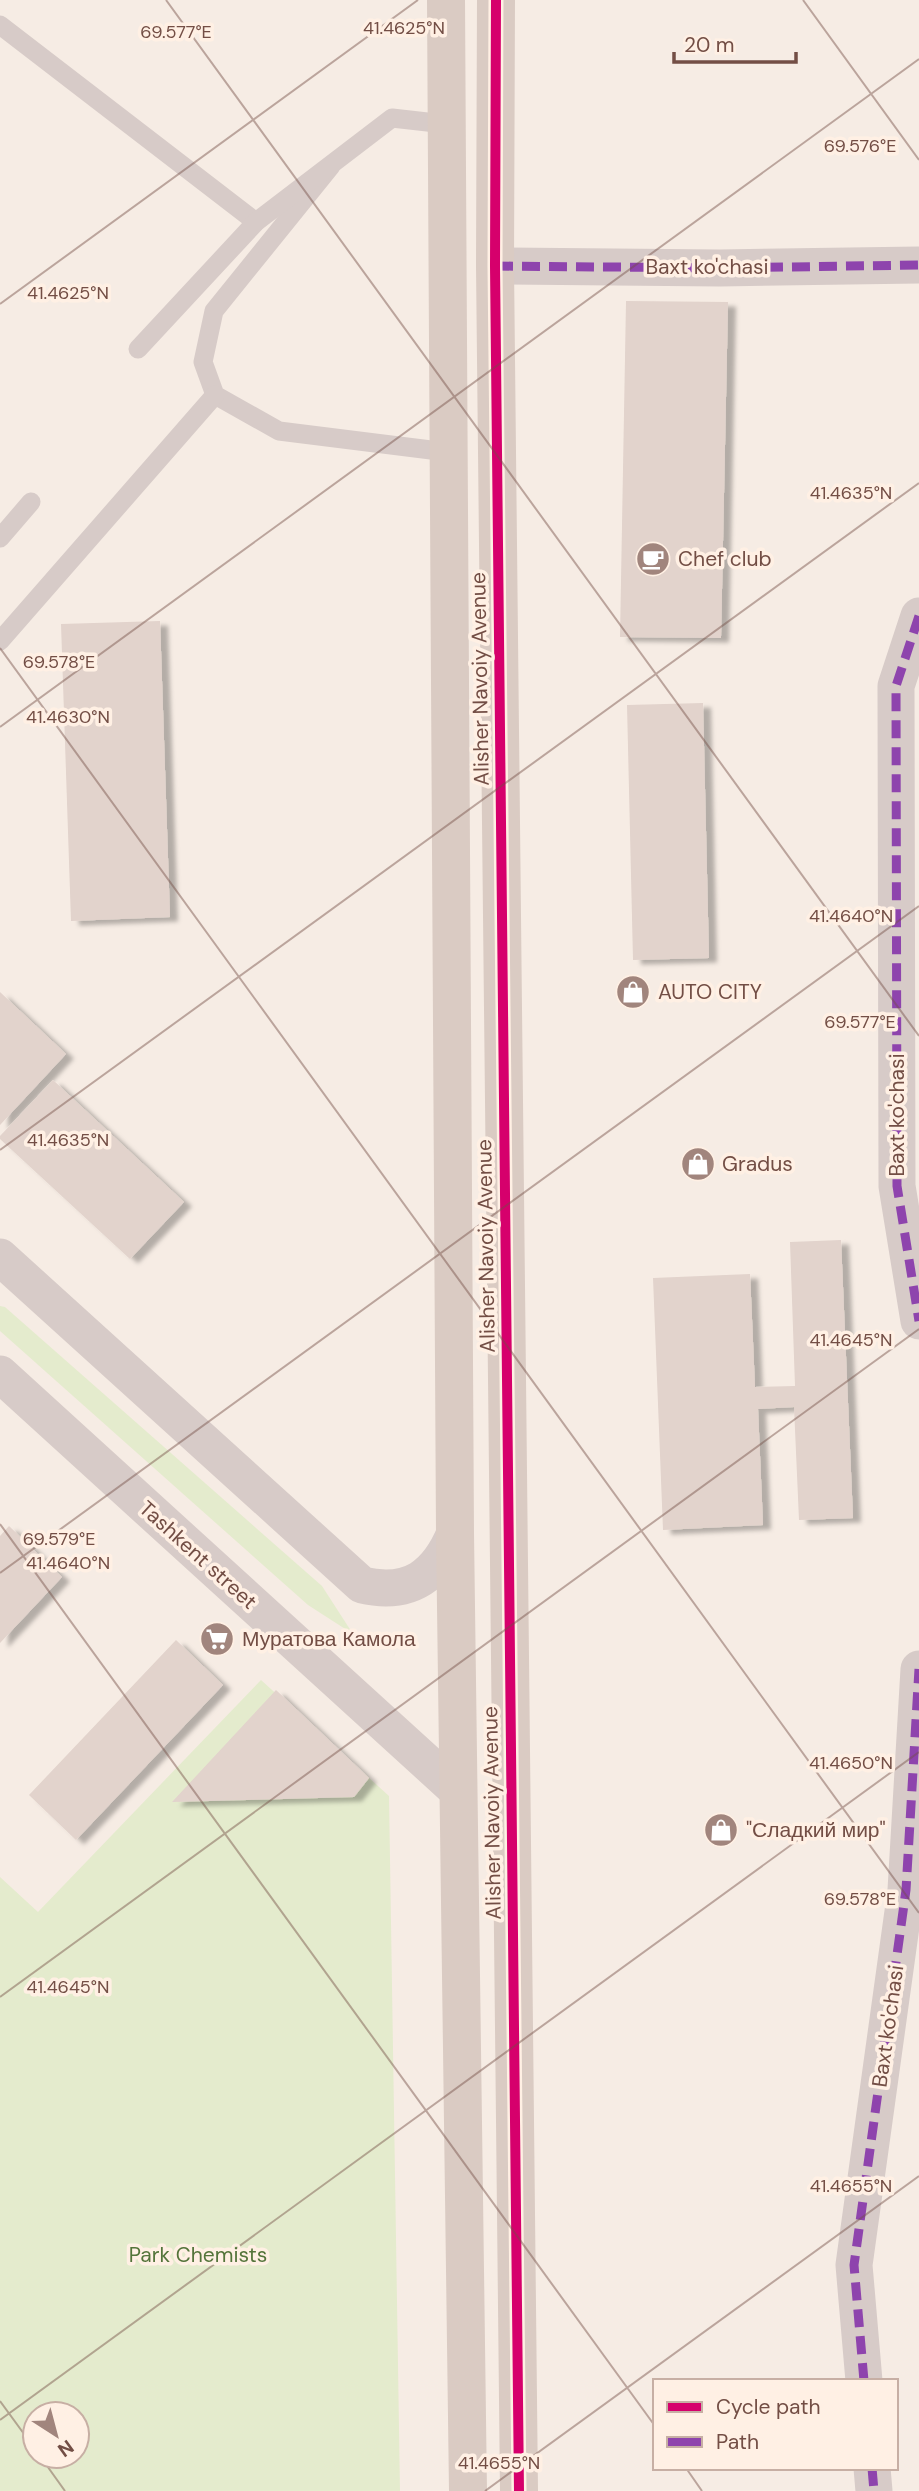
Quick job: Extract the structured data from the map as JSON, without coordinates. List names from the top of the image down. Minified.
{"streets":{"main road":["Alisher Navoiy Avenue"],"street":["Baxt ko'chasi","Tashkent street"]},"crossings":[["Baxt ko'chasi","Alisher Navoiy Avenue"],["Alisher Navoiy Avenue","Tashkent street"]],"parks":["Park Chemists"],"places":{"cafe":["Chef club"],"shop":["AUTO CITY","Gradus","\"Сладкий мир\""],"supermarket":["Муратова Камола"]},"legend":["Cycle path","Path"],"scale_bar":"20 m","north":"bottom right","coordinates":["41.4625°N","69.577°E","69.576°E","41.4635°N","69.578°E","41.4630°N","41.4640°N","41.4645°N","69.579°E","41.4650°N","41.4655°N"]}
